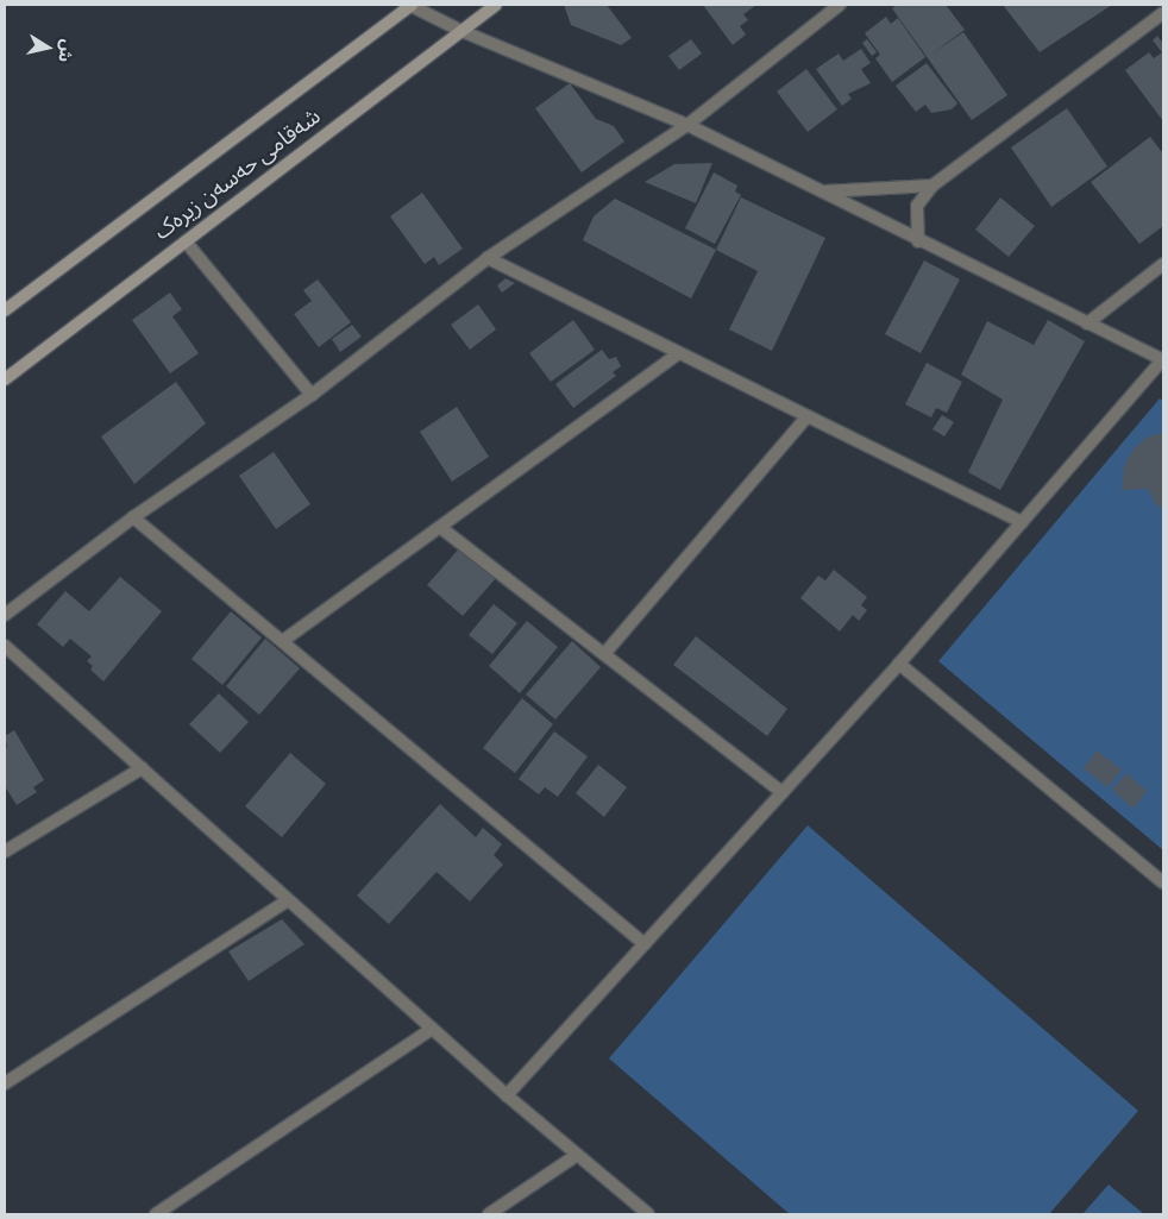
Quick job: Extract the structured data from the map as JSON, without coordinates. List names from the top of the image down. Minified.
{"streets":{"main road":["شەقامی حەسەن زیرەک"]},"north":"right"}
